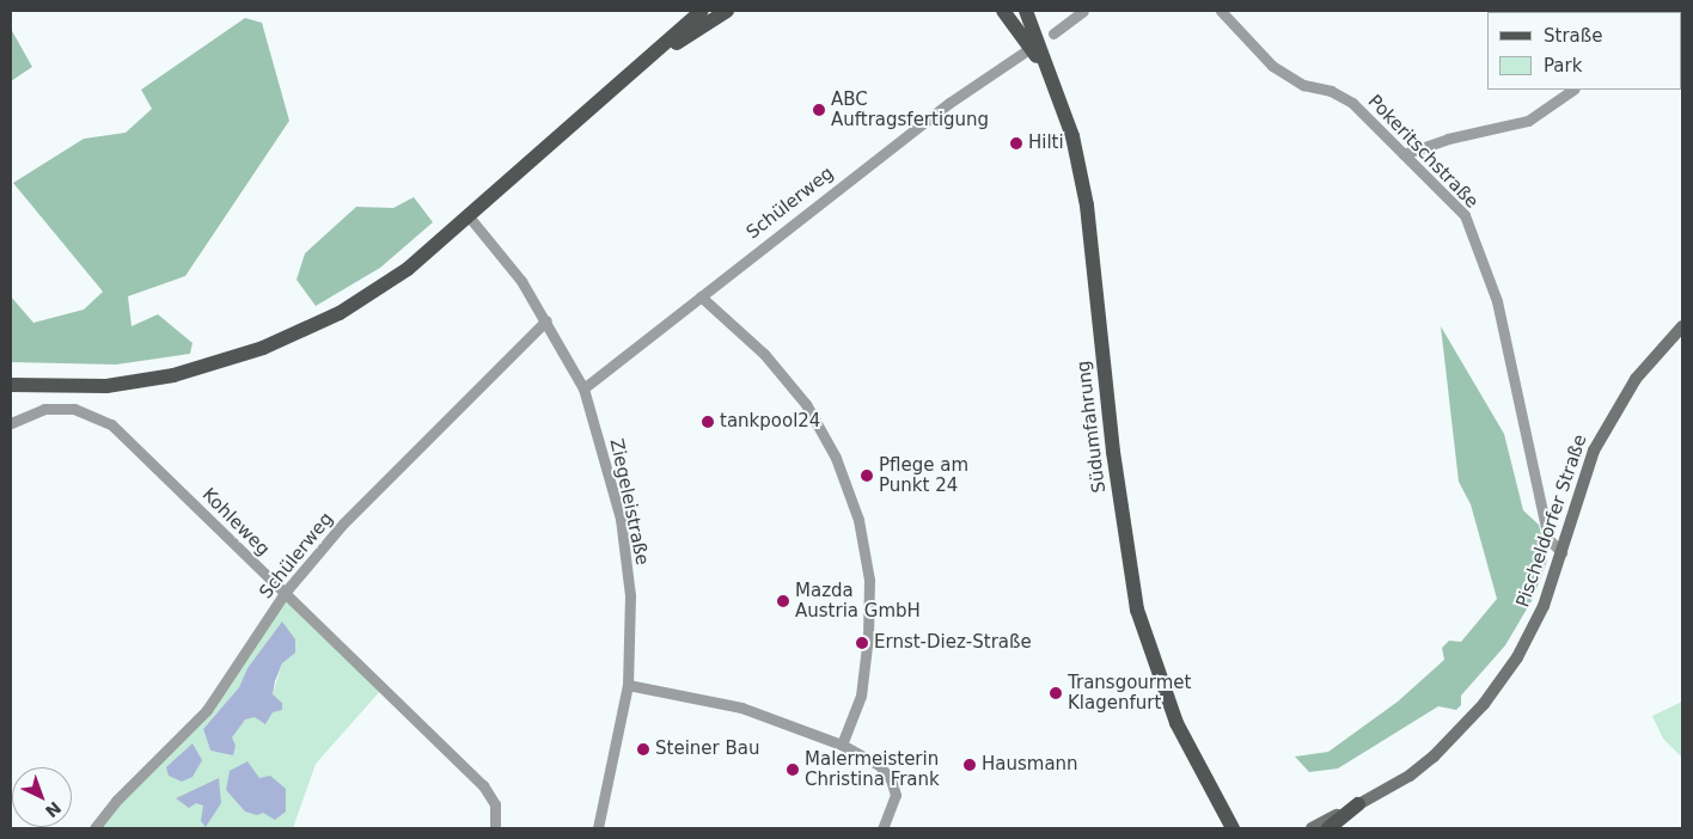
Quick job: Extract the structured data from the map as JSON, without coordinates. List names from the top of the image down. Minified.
{"streets":{"main road":["Südumfahrung","Pischeldorfer Straße"],"street":["Pokeritschstraße","Schülerweg","Ziegeleistraße","Kohleweg"]},"crossings":[["Pokeritschstraße","Pischeldorfer Straße"],["Schülerweg","Ziegeleistraße"],["Schülerweg","Kohleweg"]],"places":["ABC Auftragsfertigung","Hilti","tankpool24","Pflege am Punkt 24","Mazda Austria GmbH","Ernst-Diez-Straße","Transgourmet Klagenfurt","Steiner Bau","Hausmann","Malermeisterin Christina Frank"],"legend":["Straße","Park"],"north":"bottom right"}
